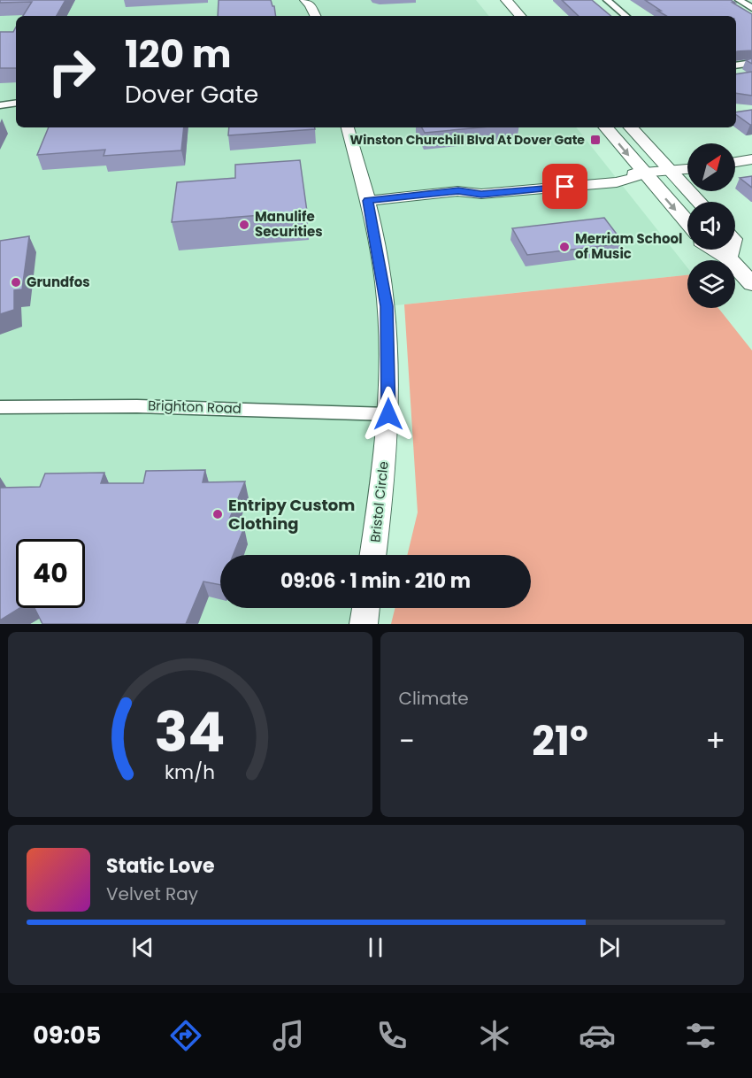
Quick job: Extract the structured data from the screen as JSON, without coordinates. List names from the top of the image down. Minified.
{"streets":{"street":["Brighton Road","Bristol Circle"]},"crossings":[["Brighton Road","Bristol Circle"]],"places":{"transit":["Winston Churchill Blvd At Dover Gate"],"other":["Manulife Securities","Merriam School of Music","Grundfos","Entripy Custom Clothing"]},"north":"top right","page":{"turn":["120 m","Dover Gate"],"limit":"40","trip":"09:06 · 1 min · 210 m","tile":"Climate","heat":["−","21°","+"],"song":["Static Love","Velvet Ray"],"tabs":"09:05","gauge":["34","km/h"]}}
